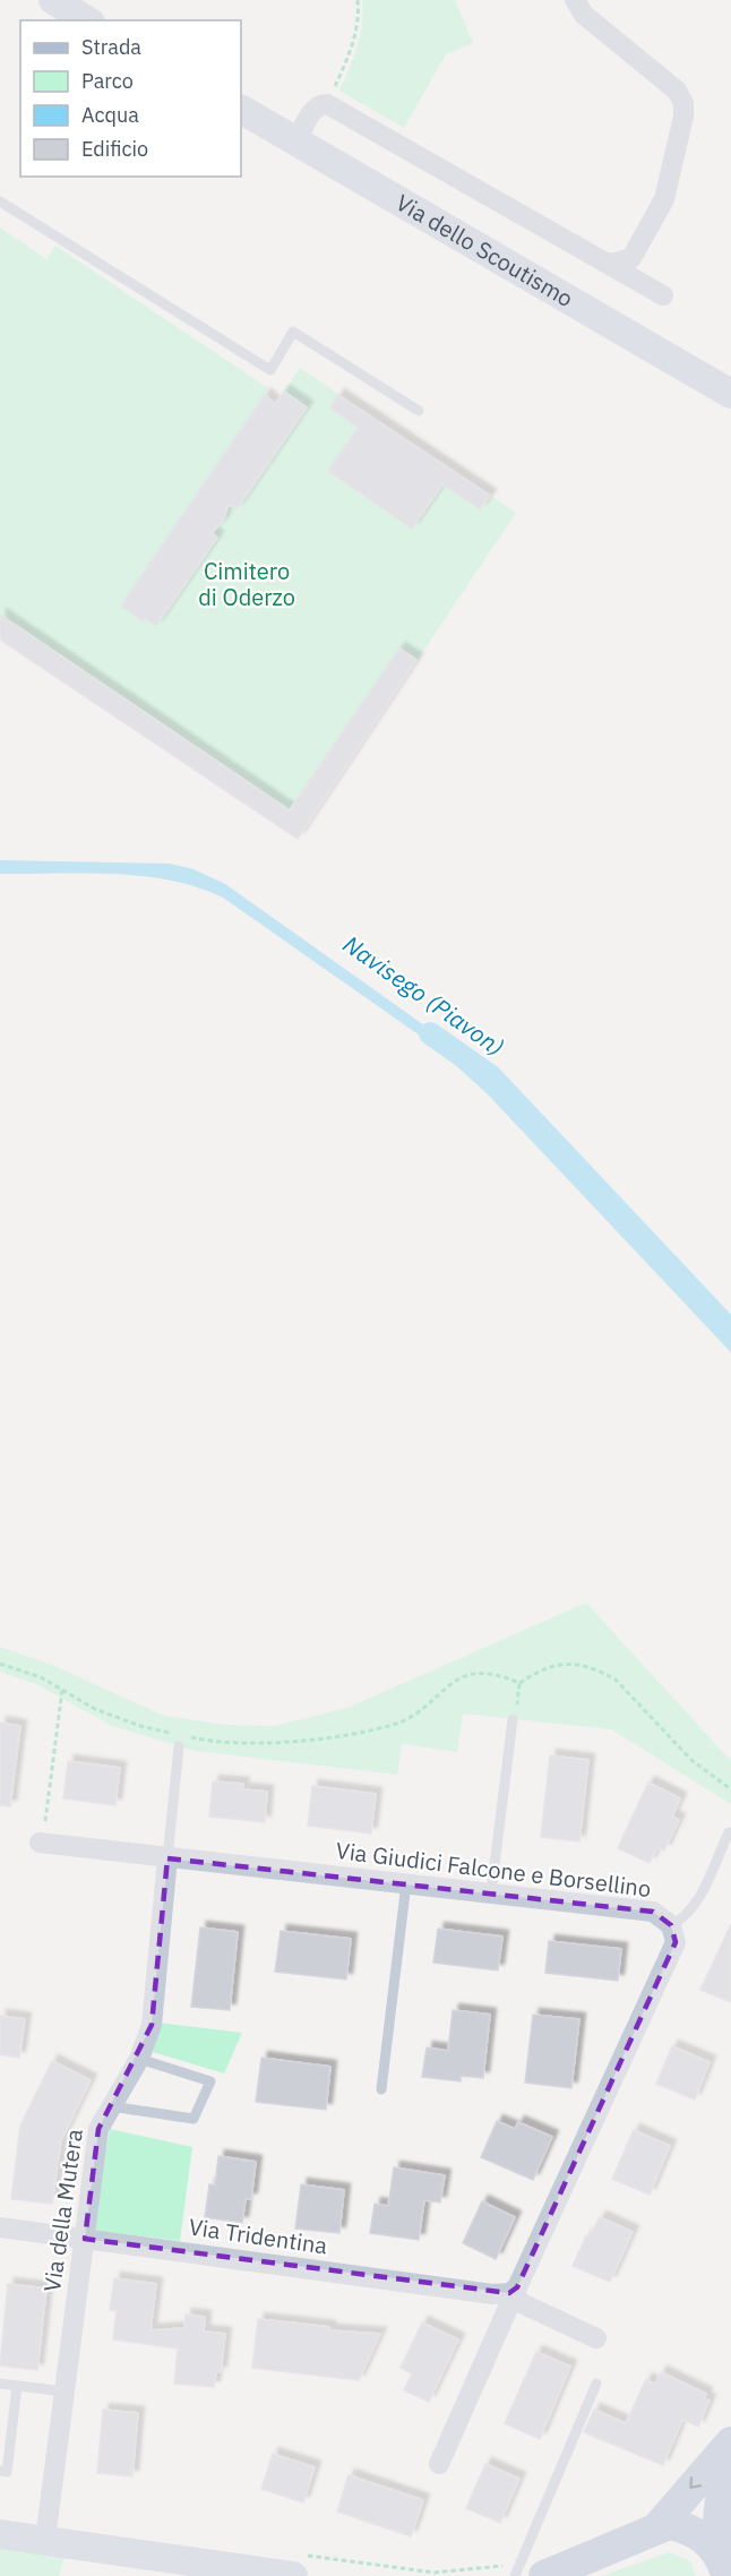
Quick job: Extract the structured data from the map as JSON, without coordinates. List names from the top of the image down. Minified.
{"streets":{"street":["Via dello Scoutismo","Via Giudici Falcone e Borsellino","Via della Mutera","Via Tridentina"]},"crossings":[["Via Giudici Falcone e Borsellino","Via della Mutera"],["Via Giudici Falcone e Borsellino","Via Tridentina"],["Via della Mutera","Via Tridentina"]],"water":["Navisego (Piavon)"],"parks":["Cimitero di Oderzo"],"legend":["Strada","Parco","Acqua","Edificio"]}
